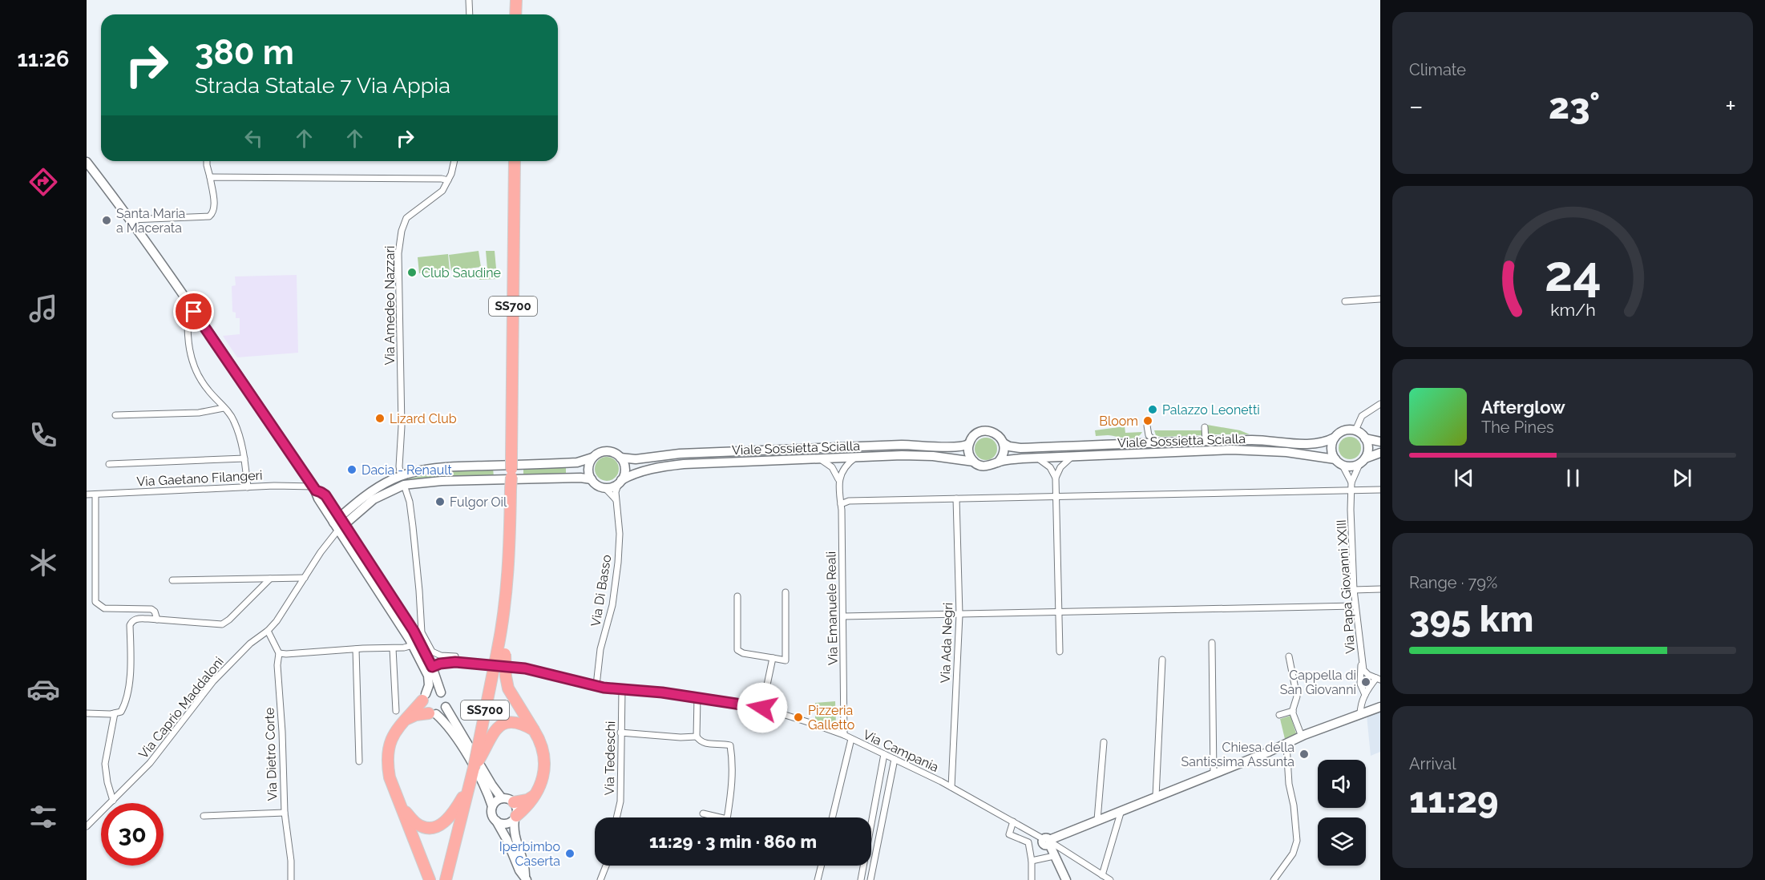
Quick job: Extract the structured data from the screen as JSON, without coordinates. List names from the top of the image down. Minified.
{"streets":{"highway":["SS700"],"street":["Via Amedeo Nazzari","Viale Sossietta Scialla","Via Gaetano Filangeri","Via Papa Giovanni XXIII","Via Di Basso","Via Emanuele Reali","Via Ada Negri","Via Caprio Maddaloni","Via Campania","Via Dietro Corte","Via Tedeschi"]},"crossings":[["Via Amedeo Nazzari","Viale Sossietta Scialla"],["Via Amedeo Nazzari","Via Campania"],["Viale Sossietta Scialla","Via Papa Giovanni XXIII"],["Viale Sossietta Scialla","Via Di Basso"],["Viale Sossietta Scialla","Via Caprio Maddaloni"],["Via Di Basso","Via Campania"],["Via Emanuele Reali","Via Campania"],["Via Ada Negri","Via Campania"],["Via Caprio Maddaloni","Via Dietro Corte"],["Via Campania","Via Tedeschi"]],"places":["Santa Maria a Macerata","Club Saudine","Palazzo Leonetti","Lizard Club","Bloom","Dacia - Renault","Fulgor Oil","Cappella di San Giovanni","Pizzeria Galletto","Chiesa della Santissima Assunta","Iperbimbo Caserta"],"page":{"tabs":"11:26","tile":["Climate",["Range · 79%","395 km"],["Arrival","11:29"]],"turn":["380 m","Strada Statale 7 Via Appia"],"heat":["−","23°","+"],"song":["Afterglow","The Pines"],"limit":"30","trip":"11:29 · 3 min · 860 m","gauge":["24","km/h"]}}
